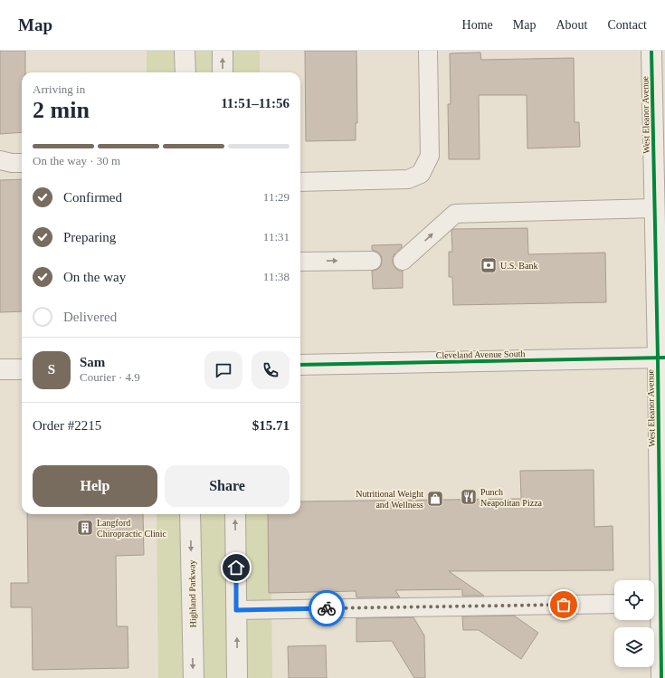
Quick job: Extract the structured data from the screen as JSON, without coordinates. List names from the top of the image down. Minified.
{"streets":{"street":["West Eleanor Avenue","Cleveland Avenue South","Highland Parkway"]},"crossings":[["West Eleanor Avenue","Cleveland Avenue South"]],"places":{"bank":["U.S. Bank"],"restaurant":["Punch Neapolitan Pizza"],"shop":["Nutritional Weight and Wellness"],"building":["Langford Chiropractic Clinic"]},"page":{"header":"Map","nav":["Home","Map","About","Contact"],"heading":["2 min","Arriving in","11:51–11:56"],"panel":["Sam","Courier · 4.9","Order #2215","$15.71"],"bar":"On the way · 30 m","list":[["Confirmed","11:29"],["Preparing","11:31"],["On the way","11:38"],"Delivered"],"round":"S","buttons":["Help","Share"]}}
